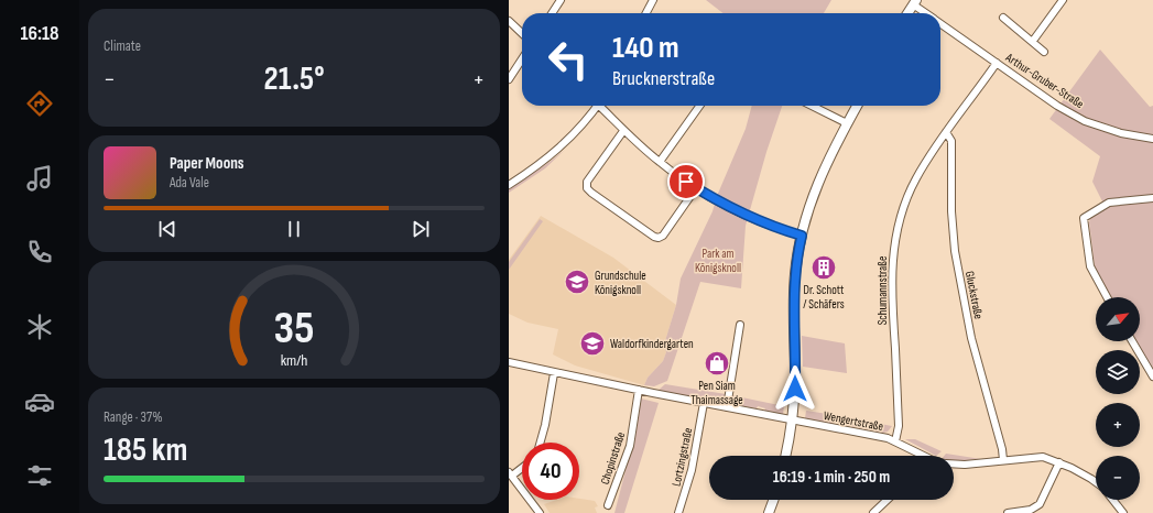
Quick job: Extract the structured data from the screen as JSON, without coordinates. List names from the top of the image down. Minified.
{"streets":{"street":["Arthur-Gruber-Straße","Schumannstraße","Gluckstraße","Wengertstraße","Lortzingstraße","Chopinstraße"]},"crossings":[["Arthur-Gruber-Straße","Schumannstraße"],["Schumannstraße","Gluckstraße"],["Schumannstraße","Wengertstraße"],["Gluckstraße","Wengertstraße"],["Wengertstraße","Lortzingstraße"],["Wengertstraße","Chopinstraße"]],"parks":["Park am Königsknoll"],"places":{"building":["Dr. Schott / Schäfers"],"school or university":["Grundschule Königsknoll","Waldorfkindergarten"],"shop":["Pen Siam Thaimassage"]},"north":"top right","page":{"tabs":"16:18","tile":["Climate",["Range · 37%","185 km"]],"turn":["140 m","Brucknerstraße"],"heat":["−","21.5°","+"],"song":["Paper Moons","Ada Vale"],"map_buttons":["+","−"],"limit":"40","trip":"16:19 · 1 min · 250 m","gauge":["35","km/h"]}}
